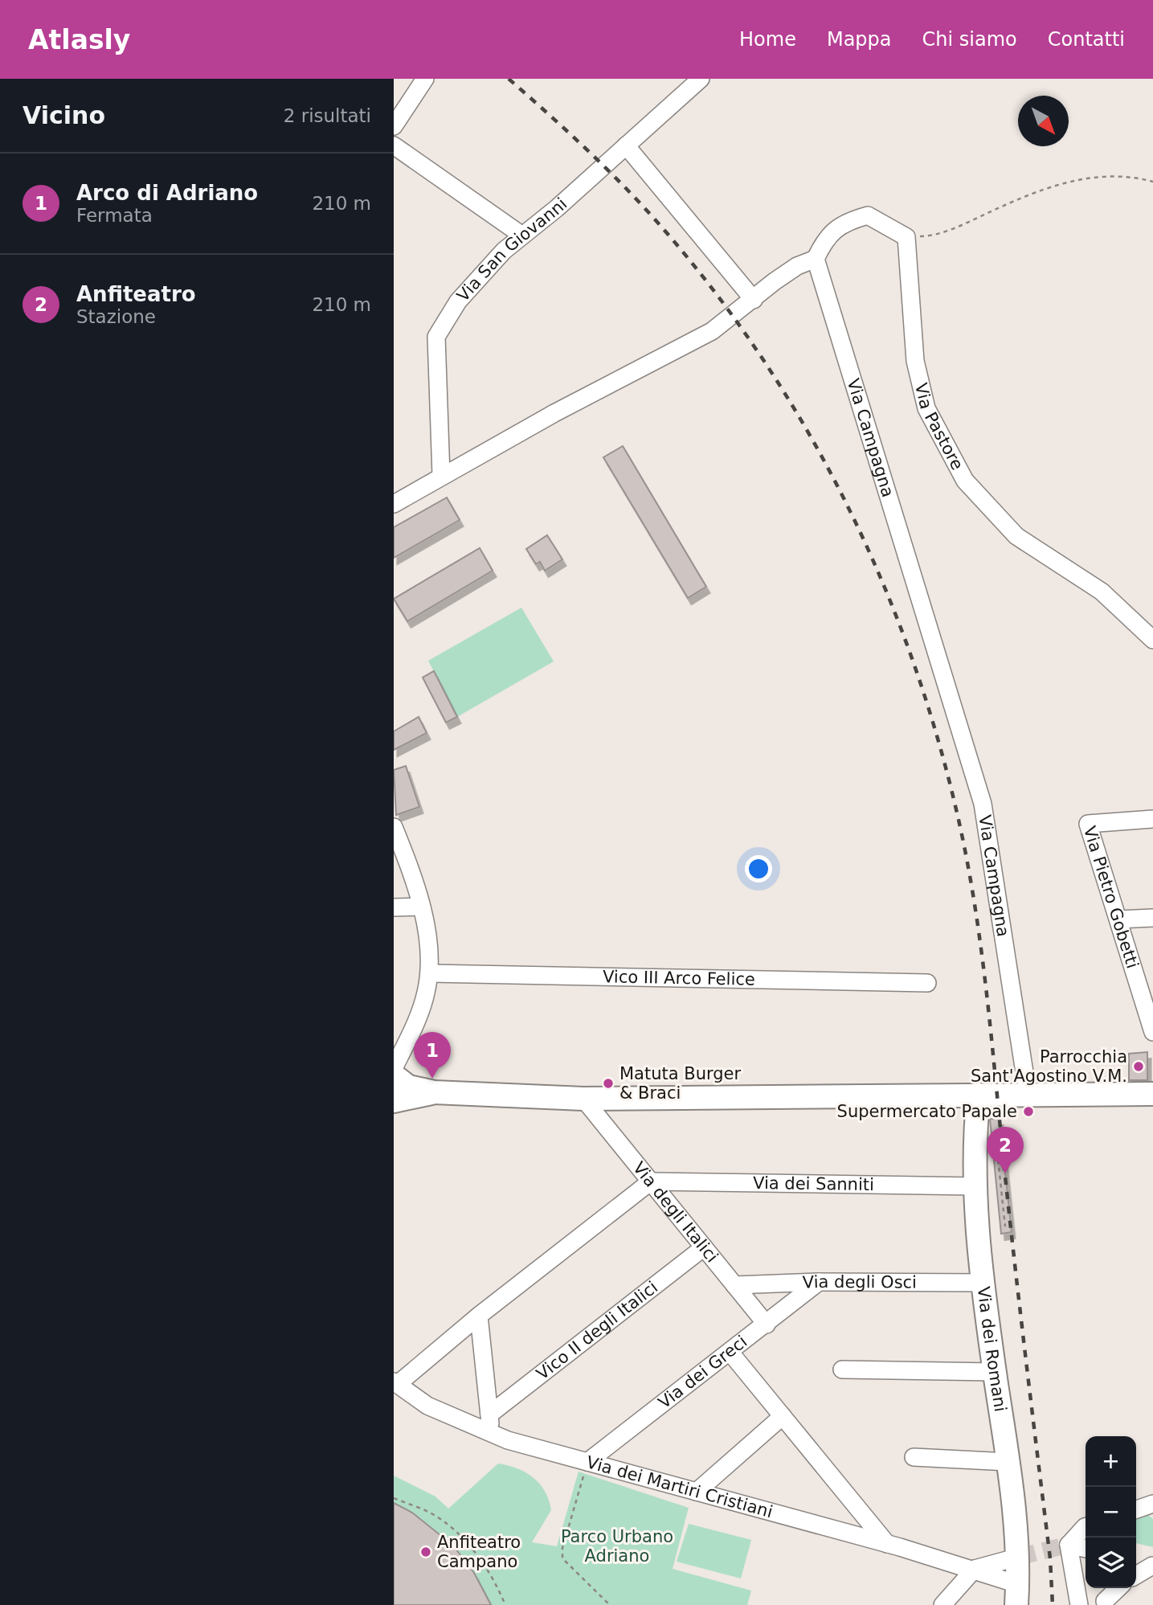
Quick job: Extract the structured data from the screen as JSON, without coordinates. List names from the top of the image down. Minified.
{"streets":{"main road":["Via dei Romani"],"street":["Via San Giovanni","Via Pastore","Via Campagna","Via Pietro Gobetti","Vico III Arco Felice","Via dei Sanniti","Via degli Italici","Via degli Osci","Vico II degli Italici","Via dei Greci","Via dei Martiri Cristiani"]},"crossings":[["Via dei Sanniti","Via degli Italici"],["Via dei Sanniti","Via dei Romani"],["Via degli Italici","Via degli Osci"],["Via degli Italici","Vico II degli Italici"],["Via degli Italici","Via dei Greci"],["Via degli Osci","Via dei Romani"],["Via degli Osci","Via dei Greci"],["Via dei Romani","Via dei Martiri Cristiani"],["Via dei Greci","Via dei Martiri Cristiani"]],"parks":["Parco Urbano Adriano"],"places":["Parrocchia Sant'Agostino V.M.","Matuta Burger & Braci","Supermercato Papale","Anfiteatro Campano"],"north":"bottom right","page":{"header":"Atlasly","nav":["Home","Mappa","Chi siamo","Contatti"],"heading":["Vicino","2 risultati"],"list":[{"mark":"1","name":"Arco di Adriano","note":"Fermata","value":"210 m"},{"mark":"2","name":"Anfiteatro","note":"Stazione","value":"210 m"}],"pins":["1","2"],"map_buttons":["+","−"]}}
